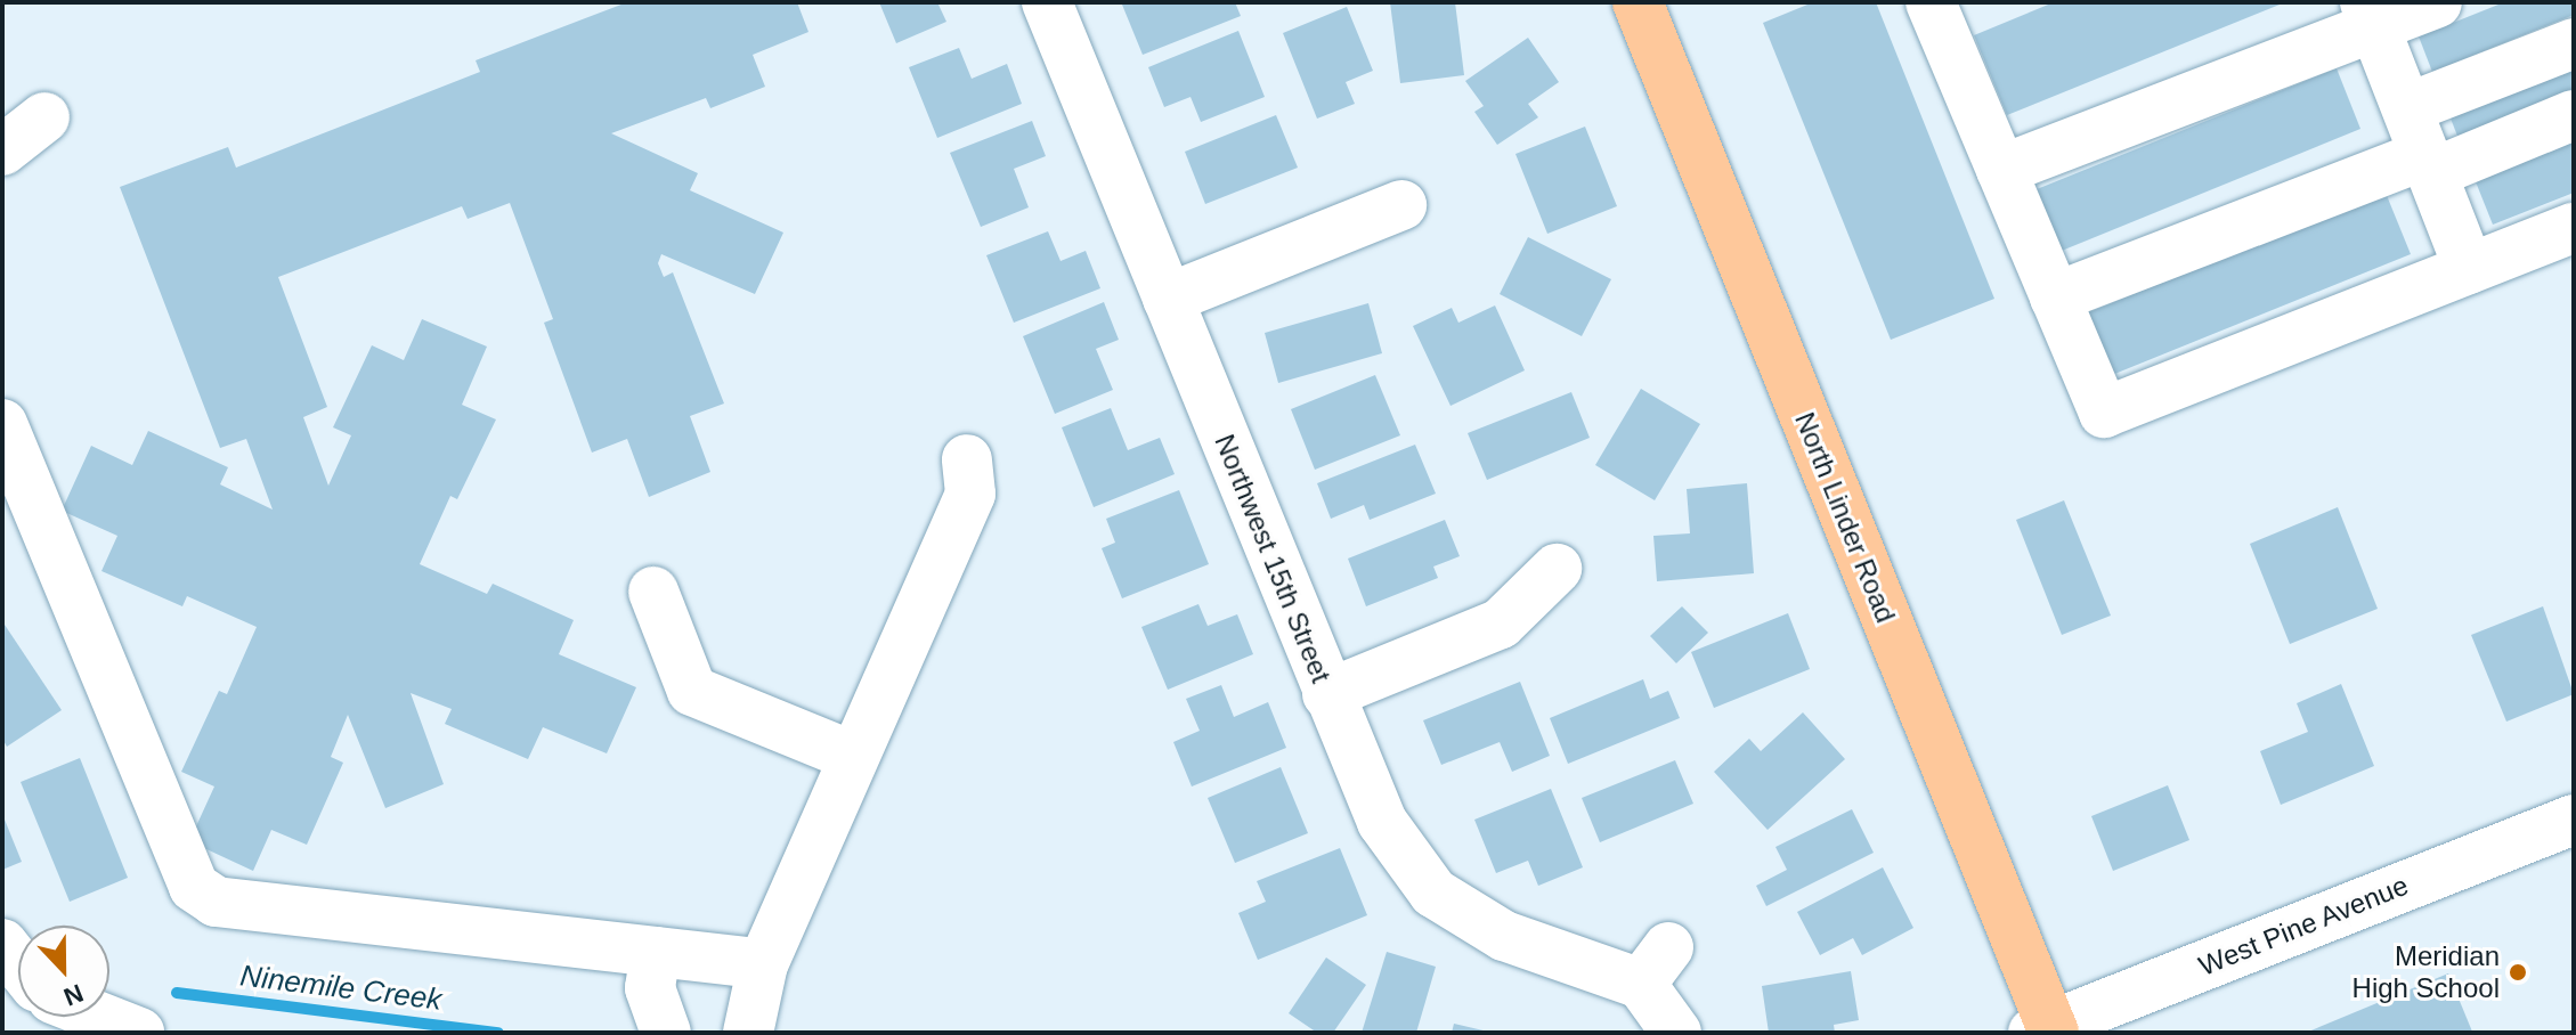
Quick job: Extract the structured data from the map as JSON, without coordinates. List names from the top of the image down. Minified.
{"streets":{"main road":["North Linder Road"],"street":["Northwest 15th Street","West Pine Avenue"]},"crossings":[["North Linder Road","West Pine Avenue"]],"water":["Ninemile Creek"],"places":["Meridian High School"],"north":"bottom"}
